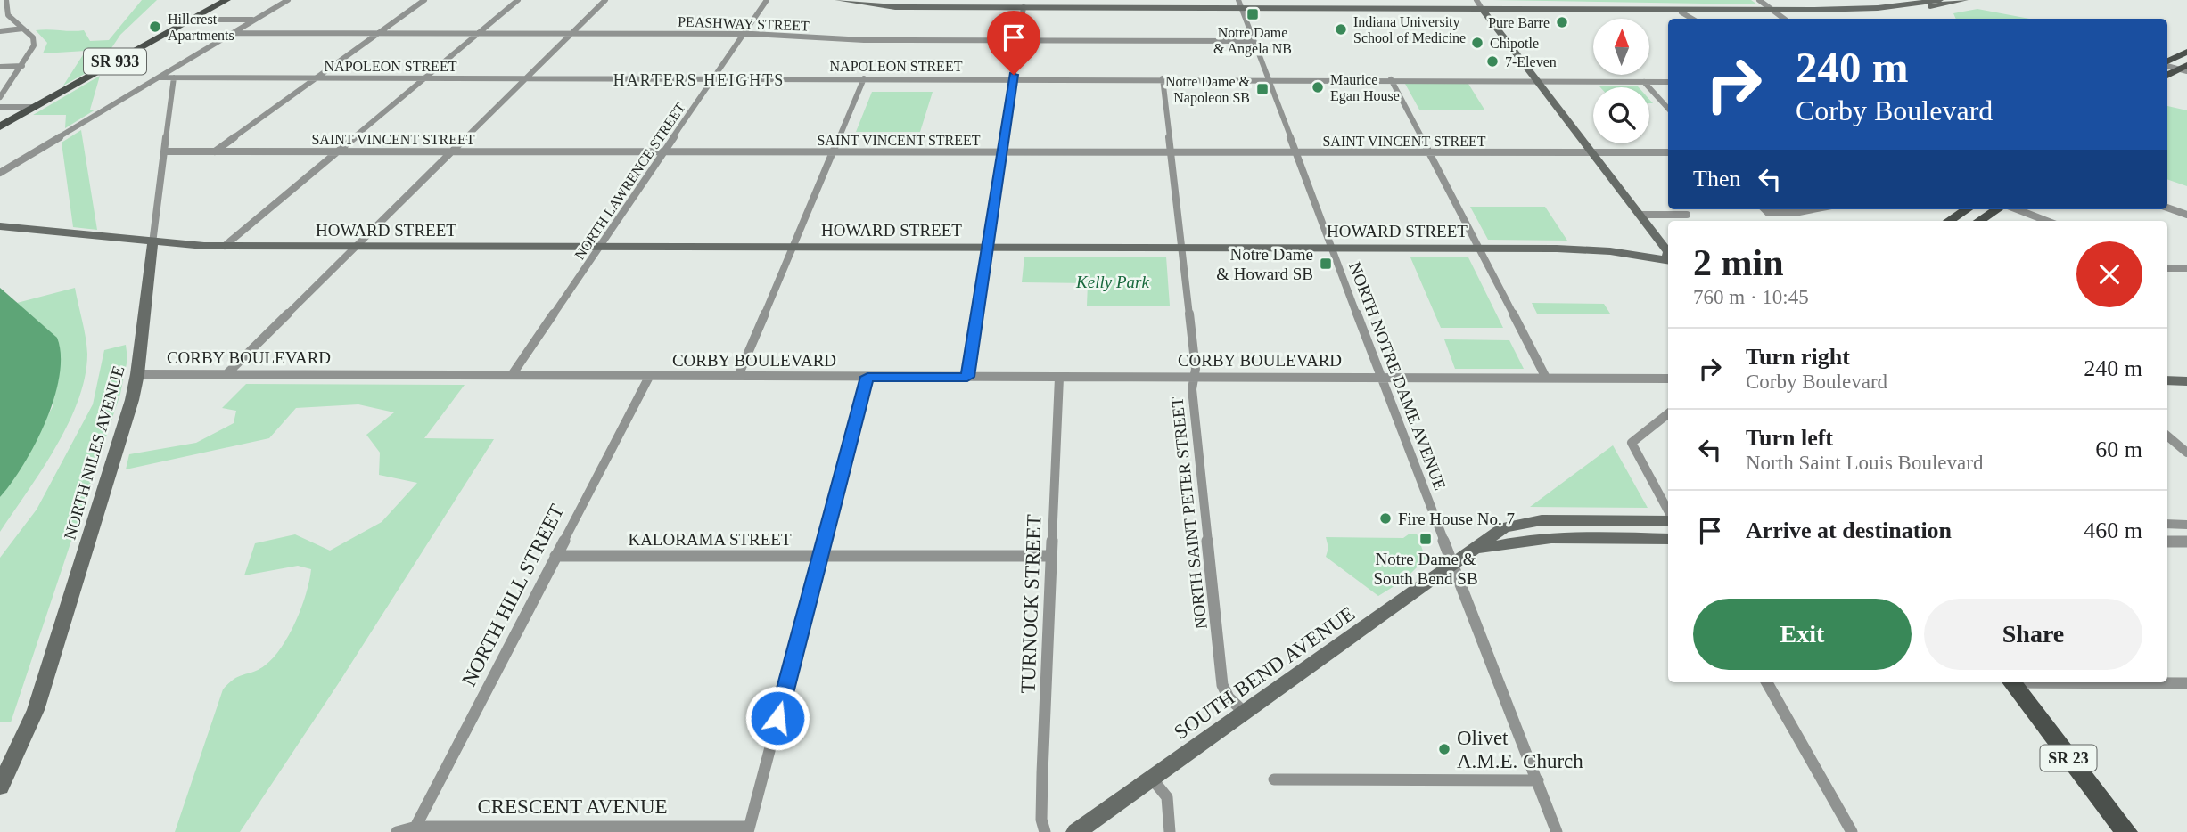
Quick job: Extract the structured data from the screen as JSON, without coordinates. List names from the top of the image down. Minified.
{"streets":{"main road":["SR 933","SR 23"],"street":["PEASHWAY STREET","NAPOLEON STREET","SAINT VINCENT STREET","NORTH LAWRENCE STREET","HOWARD STREET","CORBY BOULEVARD","NORTH NOTRE DAME AVENUE","NORTH NILES AVENUE","NORTH SAINT PETER STREET","KALORAMA STREET","NORTH HILL STREET","TURNOCK STREET","SOUTH BEND AVENUE","CRESCENT AVENUE"]},"crossings":[["PEASHWAY STREET","NORTH LAWRENCE STREET"],["PEASHWAY STREET","NORTH NOTRE DAME AVENUE"],["NAPOLEON STREET","NORTH LAWRENCE STREET"],["NAPOLEON STREET","NORTH NOTRE DAME AVENUE"],["NAPOLEON STREET","NORTH NILES AVENUE"],["NAPOLEON STREET","NORTH SAINT PETER STREET"],["SAINT VINCENT STREET","NORTH LAWRENCE STREET"],["SAINT VINCENT STREET","NORTH NOTRE DAME AVENUE"],["SAINT VINCENT STREET","NORTH NILES AVENUE"],["SAINT VINCENT STREET","NORTH SAINT PETER STREET"],["NORTH LAWRENCE STREET","HOWARD STREET"],["NORTH LAWRENCE STREET","CORBY BOULEVARD"],["HOWARD STREET","NORTH NOTRE DAME AVENUE"],["HOWARD STREET","NORTH NILES AVENUE"],["HOWARD STREET","NORTH SAINT PETER STREET"],["CORBY BOULEVARD","NORTH NOTRE DAME AVENUE"],["CORBY BOULEVARD","NORTH NILES AVENUE"],["CORBY BOULEVARD","NORTH SAINT PETER STREET"],["CORBY BOULEVARD","NORTH HILL STREET"],["CORBY BOULEVARD","TURNOCK STREET"],["NORTH NOTRE DAME AVENUE","SOUTH BEND AVENUE"],["NORTH SAINT PETER STREET","SOUTH BEND AVENUE"],["KALORAMA STREET","NORTH HILL STREET"],["KALORAMA STREET","TURNOCK STREET"],["NORTH HILL STREET","CRESCENT AVENUE"]],"districts":["HARTERS HEIGHTS"],"parks":["Kelly Park"],"places":{"transit":["Notre Dame & Angela NB","Notre Dame & Napoleon SB","Notre Dame & Howard SB","Notre Dame & South Bend SB"],"other":["Pure Barre","Hillcrest Apartments","Indiana University School of Medicine","Chipotle","7-Eleven","Maurice Egan House","Fire House No. 7","Olivet A.M.E. Church"]},"north":"top","page":{"turn":["240 m","Corby Boulevard"],"then":"Then","heading":["2 min","760 m · 10:45"],"list":[{"name":"Turn right","note":"Corby Boulevard","value":"240 m"},{"name":"Turn left","note":"North Saint Louis Boulevard","value":"60 m"},{"name":"Arrive at destination","value":"460 m"}],"buttons":["Exit","Share"]}}
